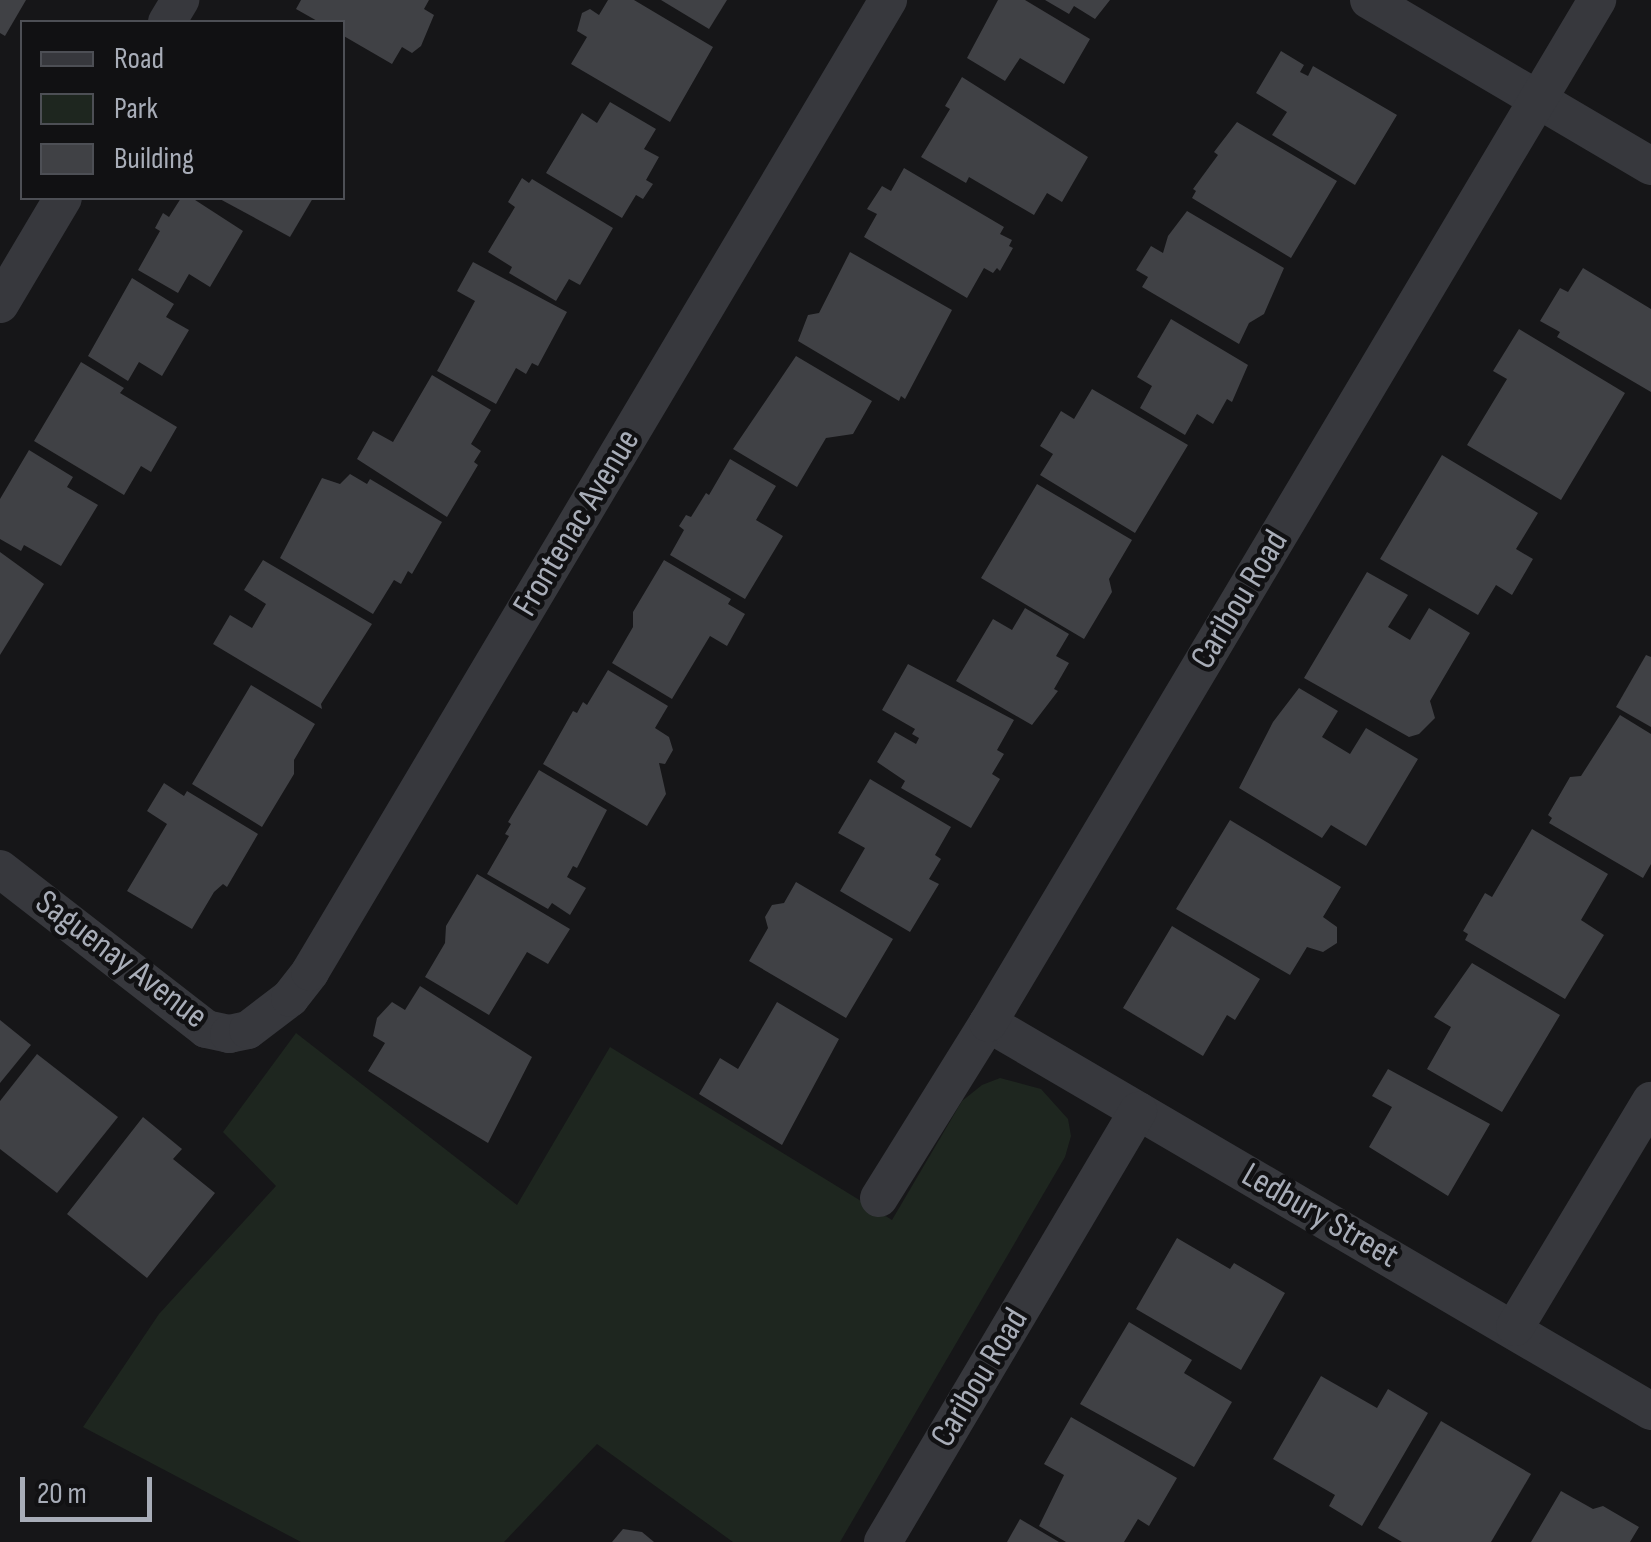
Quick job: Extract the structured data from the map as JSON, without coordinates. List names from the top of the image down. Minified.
{"streets":{"street":["Frontenac Avenue","Caribou Road","Saguenay Avenue","Ledbury Street"]},"crossings":[["Frontenac Avenue","Saguenay Avenue"],["Caribou Road","Ledbury Street"]],"legend":["Road","Park","Building"],"scale_bar":"20 m"}
